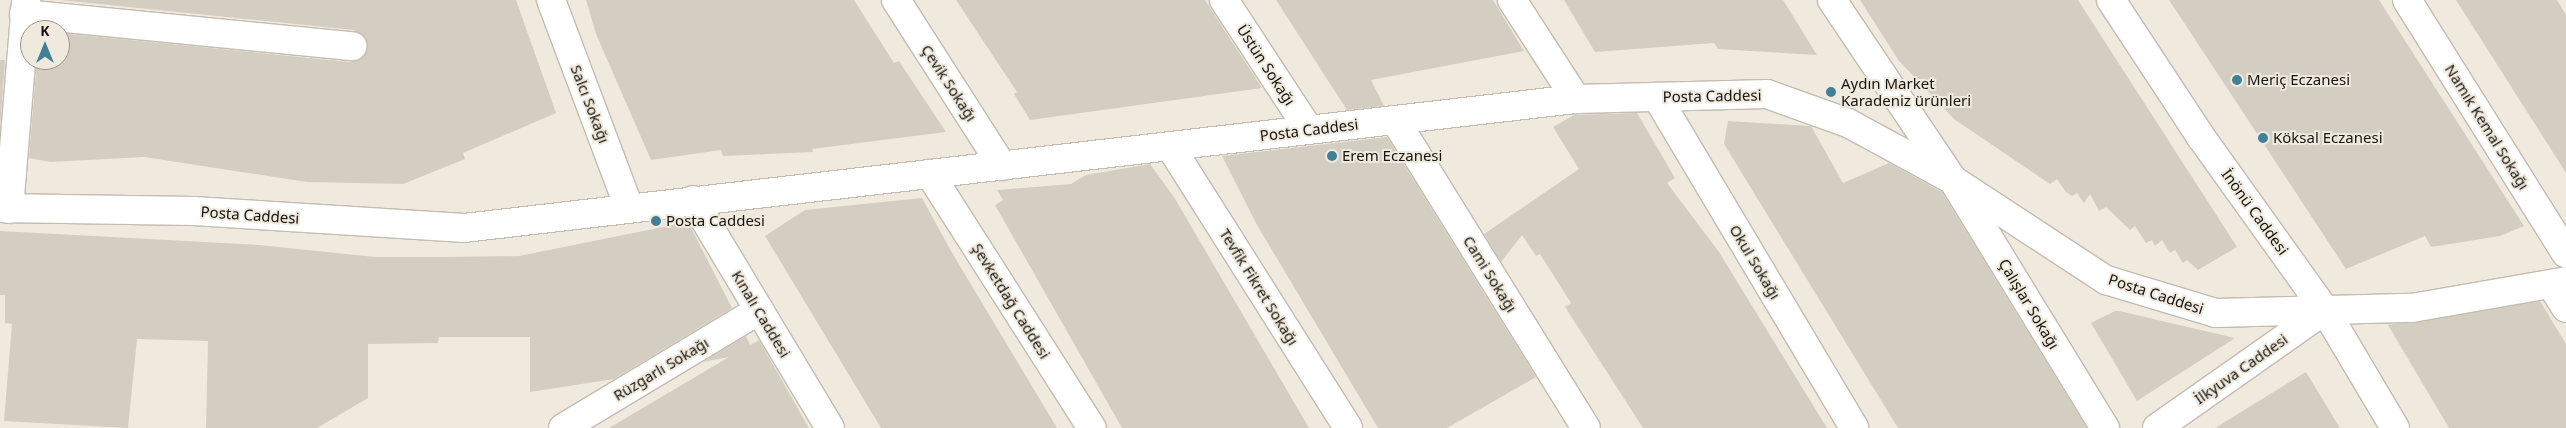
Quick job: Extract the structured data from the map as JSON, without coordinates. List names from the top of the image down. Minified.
{"streets":{"street":["Üstün Sokağı","Çevik Sokağı","Posta Caddesi","Salcı Sokağı","Namık Kemal Sokağı","İnönü Caddesi","Okul Sokağı","Cami Sokağı","Tevfik Fikret Sokağı","Şevketdağ Caddesi","Çalışlar Sokağı","Kınalı Caddesi","Rüzgarlı Sokağı","İlkyuva Caddesi"]},"crossings":[["Üstün Sokağı","Posta Caddesi"],["Çevik Sokağı","Posta Caddesi"],["Posta Caddesi","Salcı Sokağı"],["Posta Caddesi","İnönü Caddesi"],["Posta Caddesi","Okul Sokağı"],["Posta Caddesi","Cami Sokağı"],["Posta Caddesi","Tevfik Fikret Sokağı"],["Posta Caddesi","Şevketdağ Caddesi"],["Posta Caddesi","Çalışlar Sokağı"],["Posta Caddesi","Kınalı Caddesi"],["Posta Caddesi","İlkyuva Caddesi"],["İnönü Caddesi","İlkyuva Caddesi"],["Kınalı Caddesi","Rüzgarlı Sokağı"]],"places":["Meriç Eczanesi","Aydın Market Karadeniz ürünleri","Köksal Eczanesi","Erem Eczanesi","Posta Caddesi"],"north":"top"}
